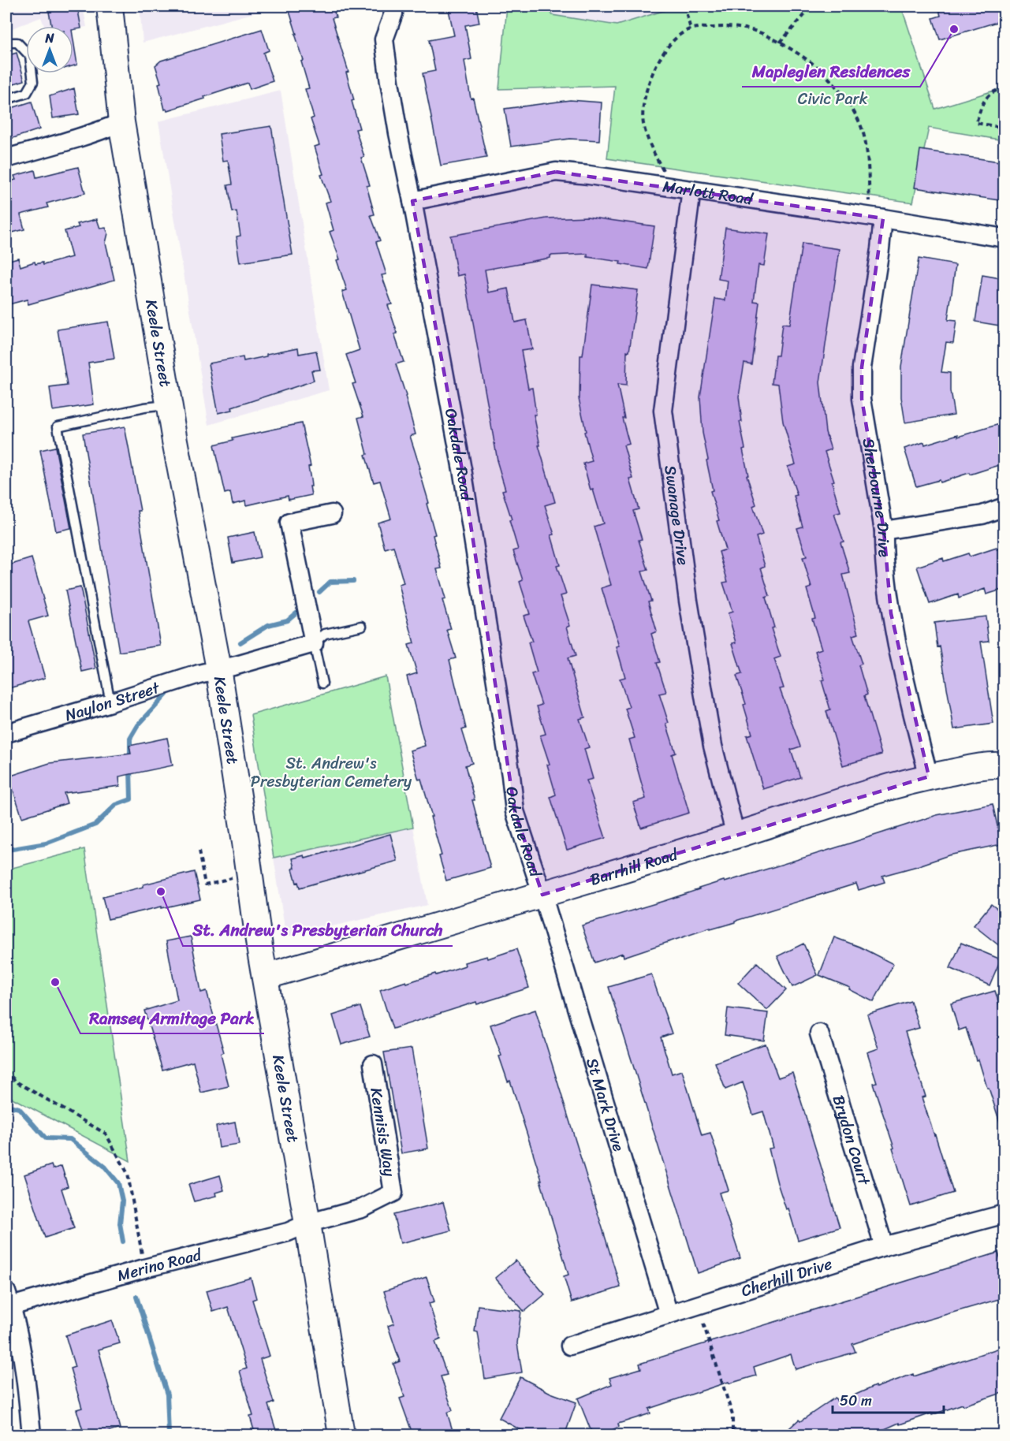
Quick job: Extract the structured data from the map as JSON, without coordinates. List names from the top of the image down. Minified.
{"streets":{"main road":["Keele Street","Barrhill Road"],"street":["Marlott Road","Oakdale Road","Sherbourne Drive","Swanage Drive","Naylon Street","St Mark Drive","Kennisis Way","Brydon Court","Merino Road","Cherhill Drive"]},"crossings":[["Marlott Road","Oakdale Road"],["Marlott Road","Sherbourne Drive"],["Marlott Road","Swanage Drive"],["Keele Street","Naylon Street"],["Keele Street","Barrhill Road"],["Keele Street","Kennisis Way"],["Keele Street","Merino Road"],["Oakdale Road","Barrhill Road"],["Oakdale Road","St Mark Drive"],["Sherbourne Drive","Barrhill Road"],["Swanage Drive","Barrhill Road"],["Barrhill Road","St Mark Drive"],["St Mark Drive","Cherhill Drive"],["Kennisis Way","Merino Road"],["Brydon Court","Cherhill Drive"]],"parks":["Civic Park","St. Andrew's Presbyterian Cemetery"],"places":["Mapleglen Residences","St. Andrew's Presbyterian Church","Ramsey Armitage Park"],"scale_bar":"50 m","north":"top"}
